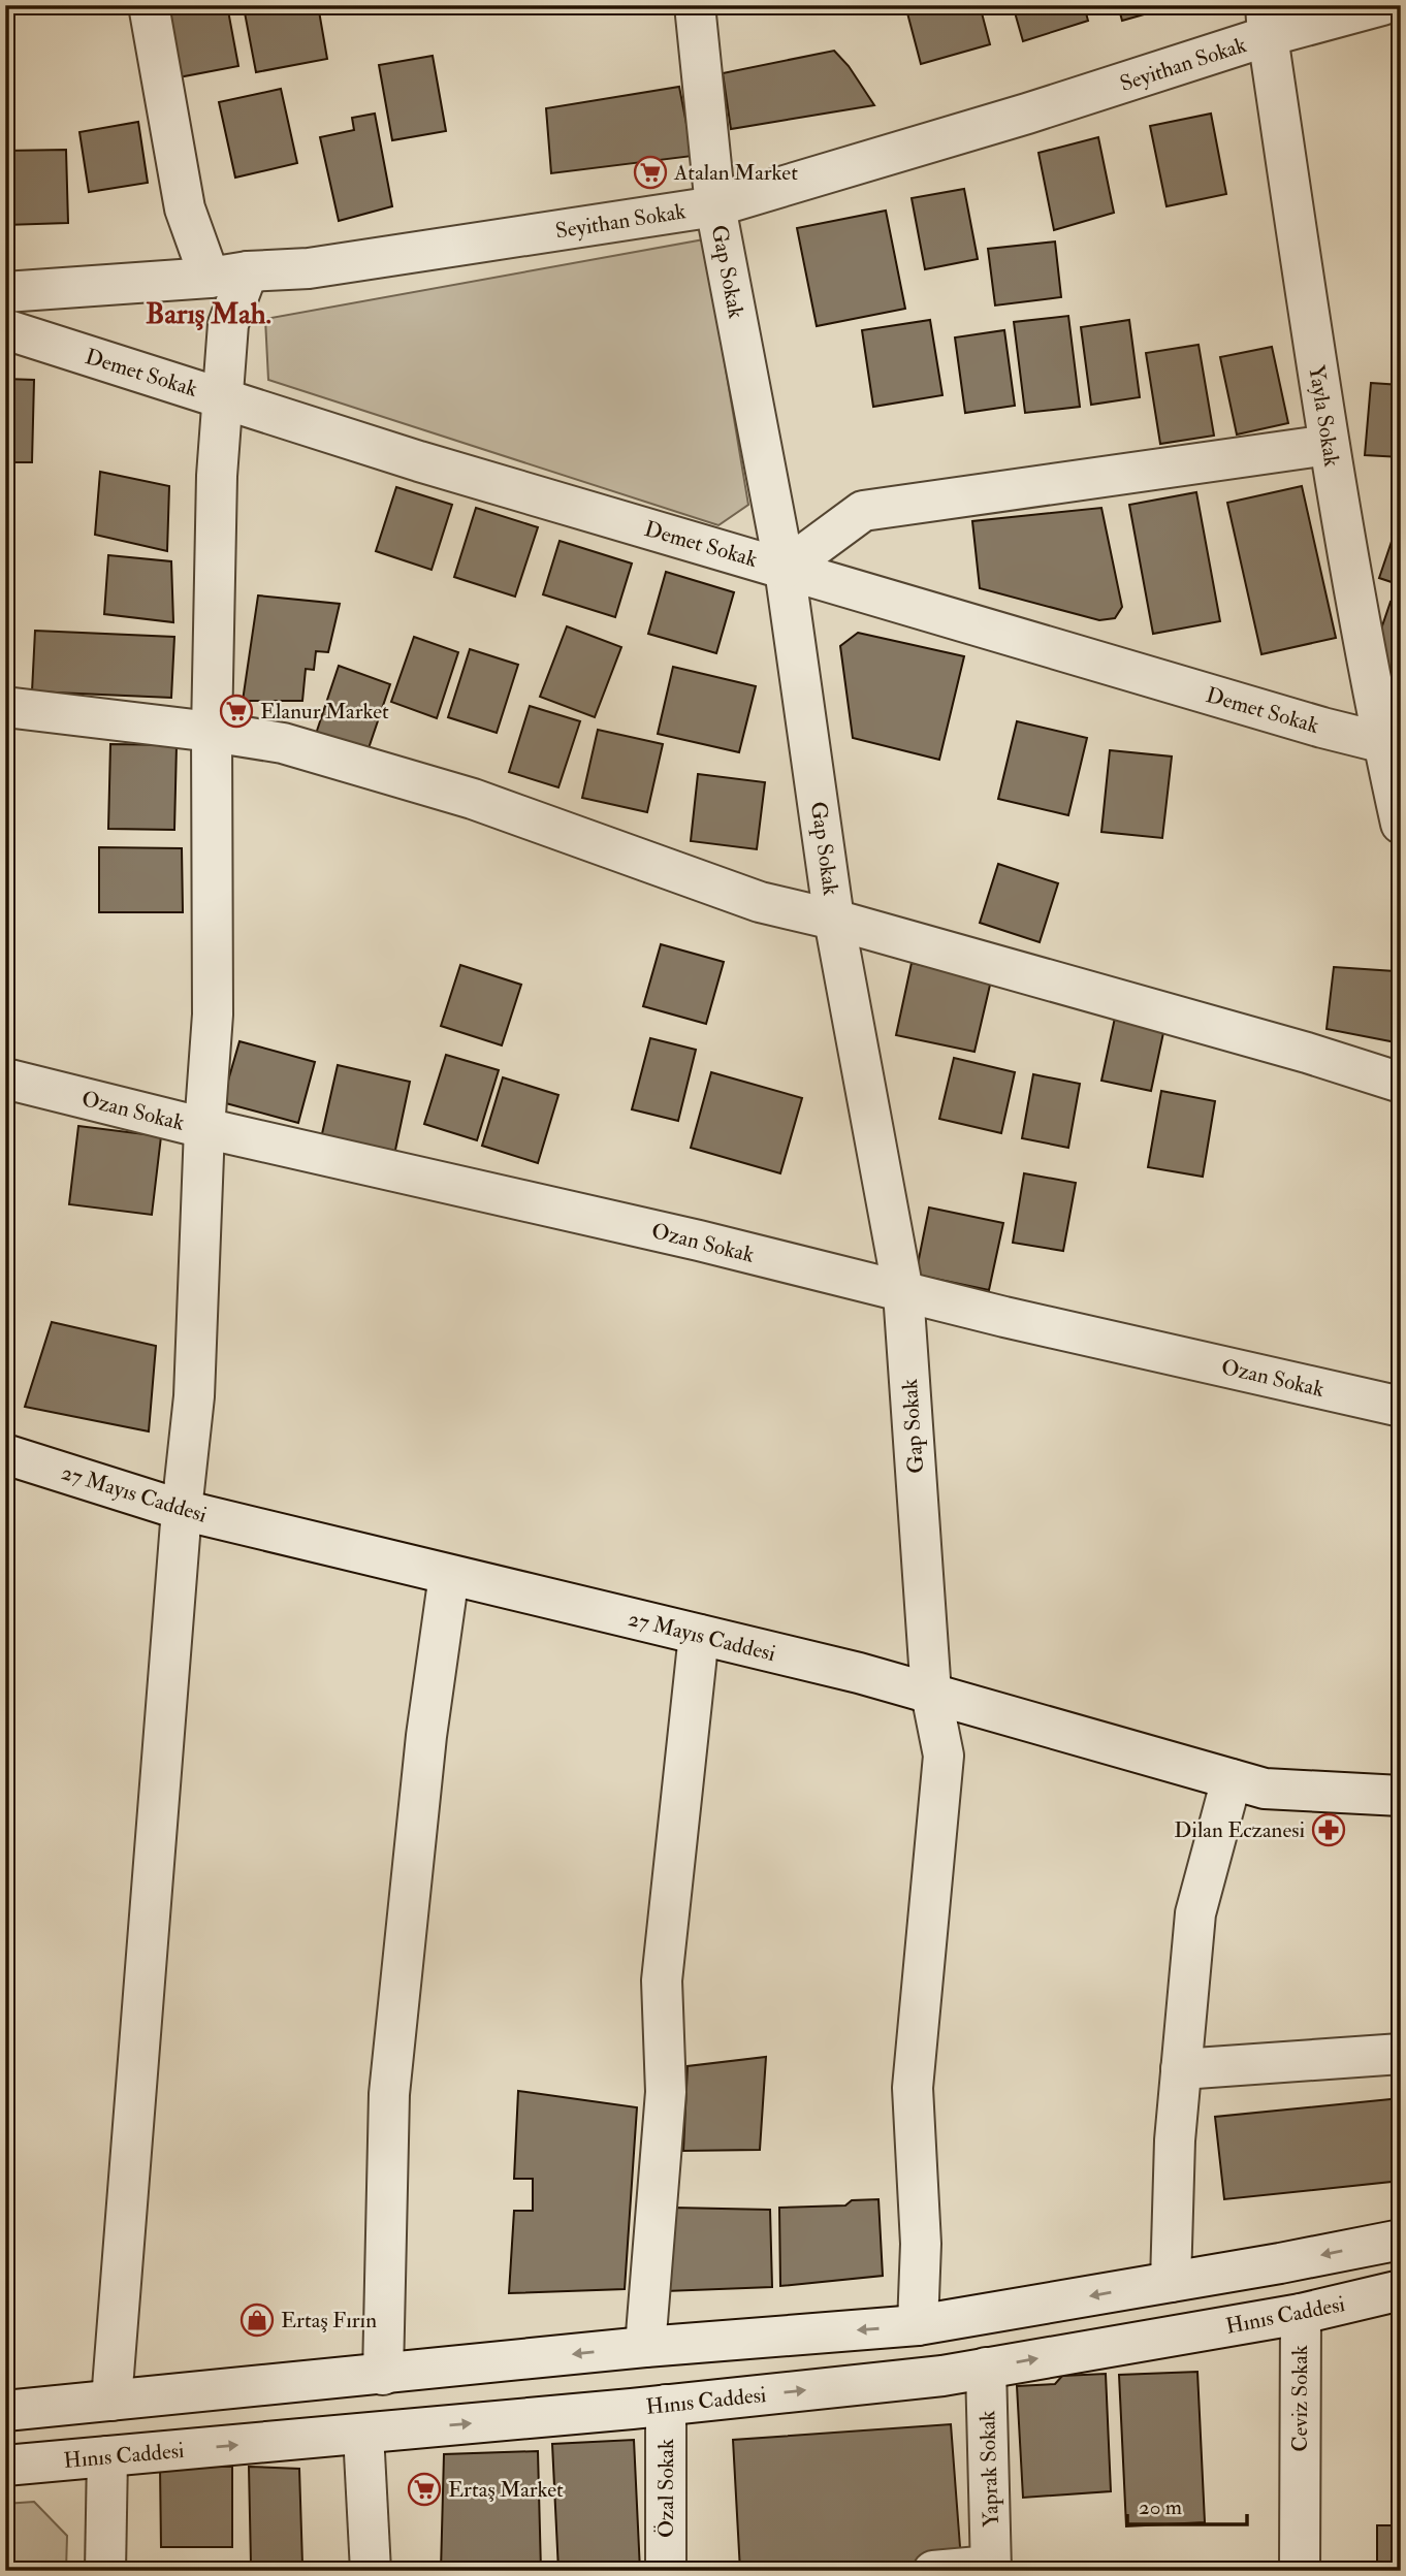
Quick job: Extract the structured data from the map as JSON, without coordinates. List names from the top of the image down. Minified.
{"streets":{"street":["Seyithan Sokak","Gap Sokak","Demet Sokak","Yayla Sokak","Ozan Sokak","27 Mayıs Caddesi","Hınıs Caddesi","Ceviz Sokak","Yaprak Sokak","Özal Sokak"]},"crossings":[["Seyithan Sokak","Gap Sokak"],["Seyithan Sokak","Yayla Sokak"],["Gap Sokak","Demet Sokak"],["Gap Sokak","Ozan Sokak"],["Gap Sokak","27 Mayıs Caddesi"],["Demet Sokak","Yayla Sokak"],["Hınıs Caddesi","Ceviz Sokak"],["Hınıs Caddesi","Yaprak Sokak"],["Hınıs Caddesi","Özal Sokak"]],"districts":["Barış Mah."],"places":{"supermarket":["Atalan Market","Elanur Market","Ertaş Market"],"pharmacy":["Dilan Eczanesi"],"shop":["Ertaş Fırın"]},"scale_bar":"20 m"}
